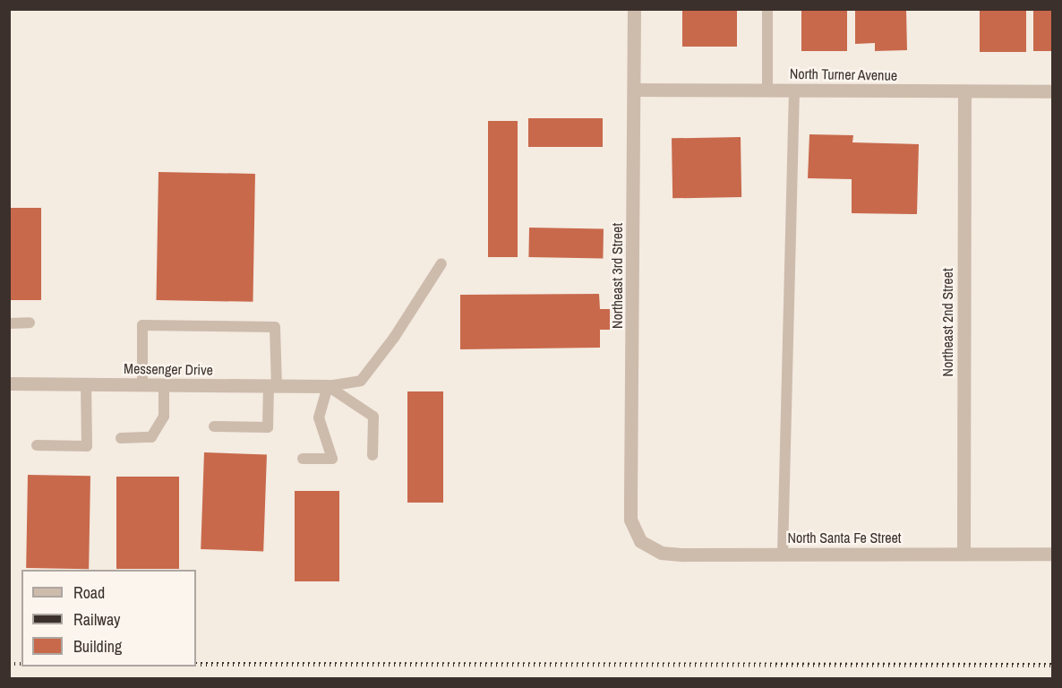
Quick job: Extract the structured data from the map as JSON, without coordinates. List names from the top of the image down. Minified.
{"streets":{"street":["North Turner Avenue","Northeast 3rd Street","Northeast 2nd Street","Messenger Drive","North Santa Fe Street"]},"crossings":[["North Turner Avenue","Northeast 3rd Street"],["North Turner Avenue","Northeast 2nd Street"],["Northeast 3rd Street","North Santa Fe Street"],["Northeast 2nd Street","North Santa Fe Street"]],"legend":["Road","Railway","Building"]}
